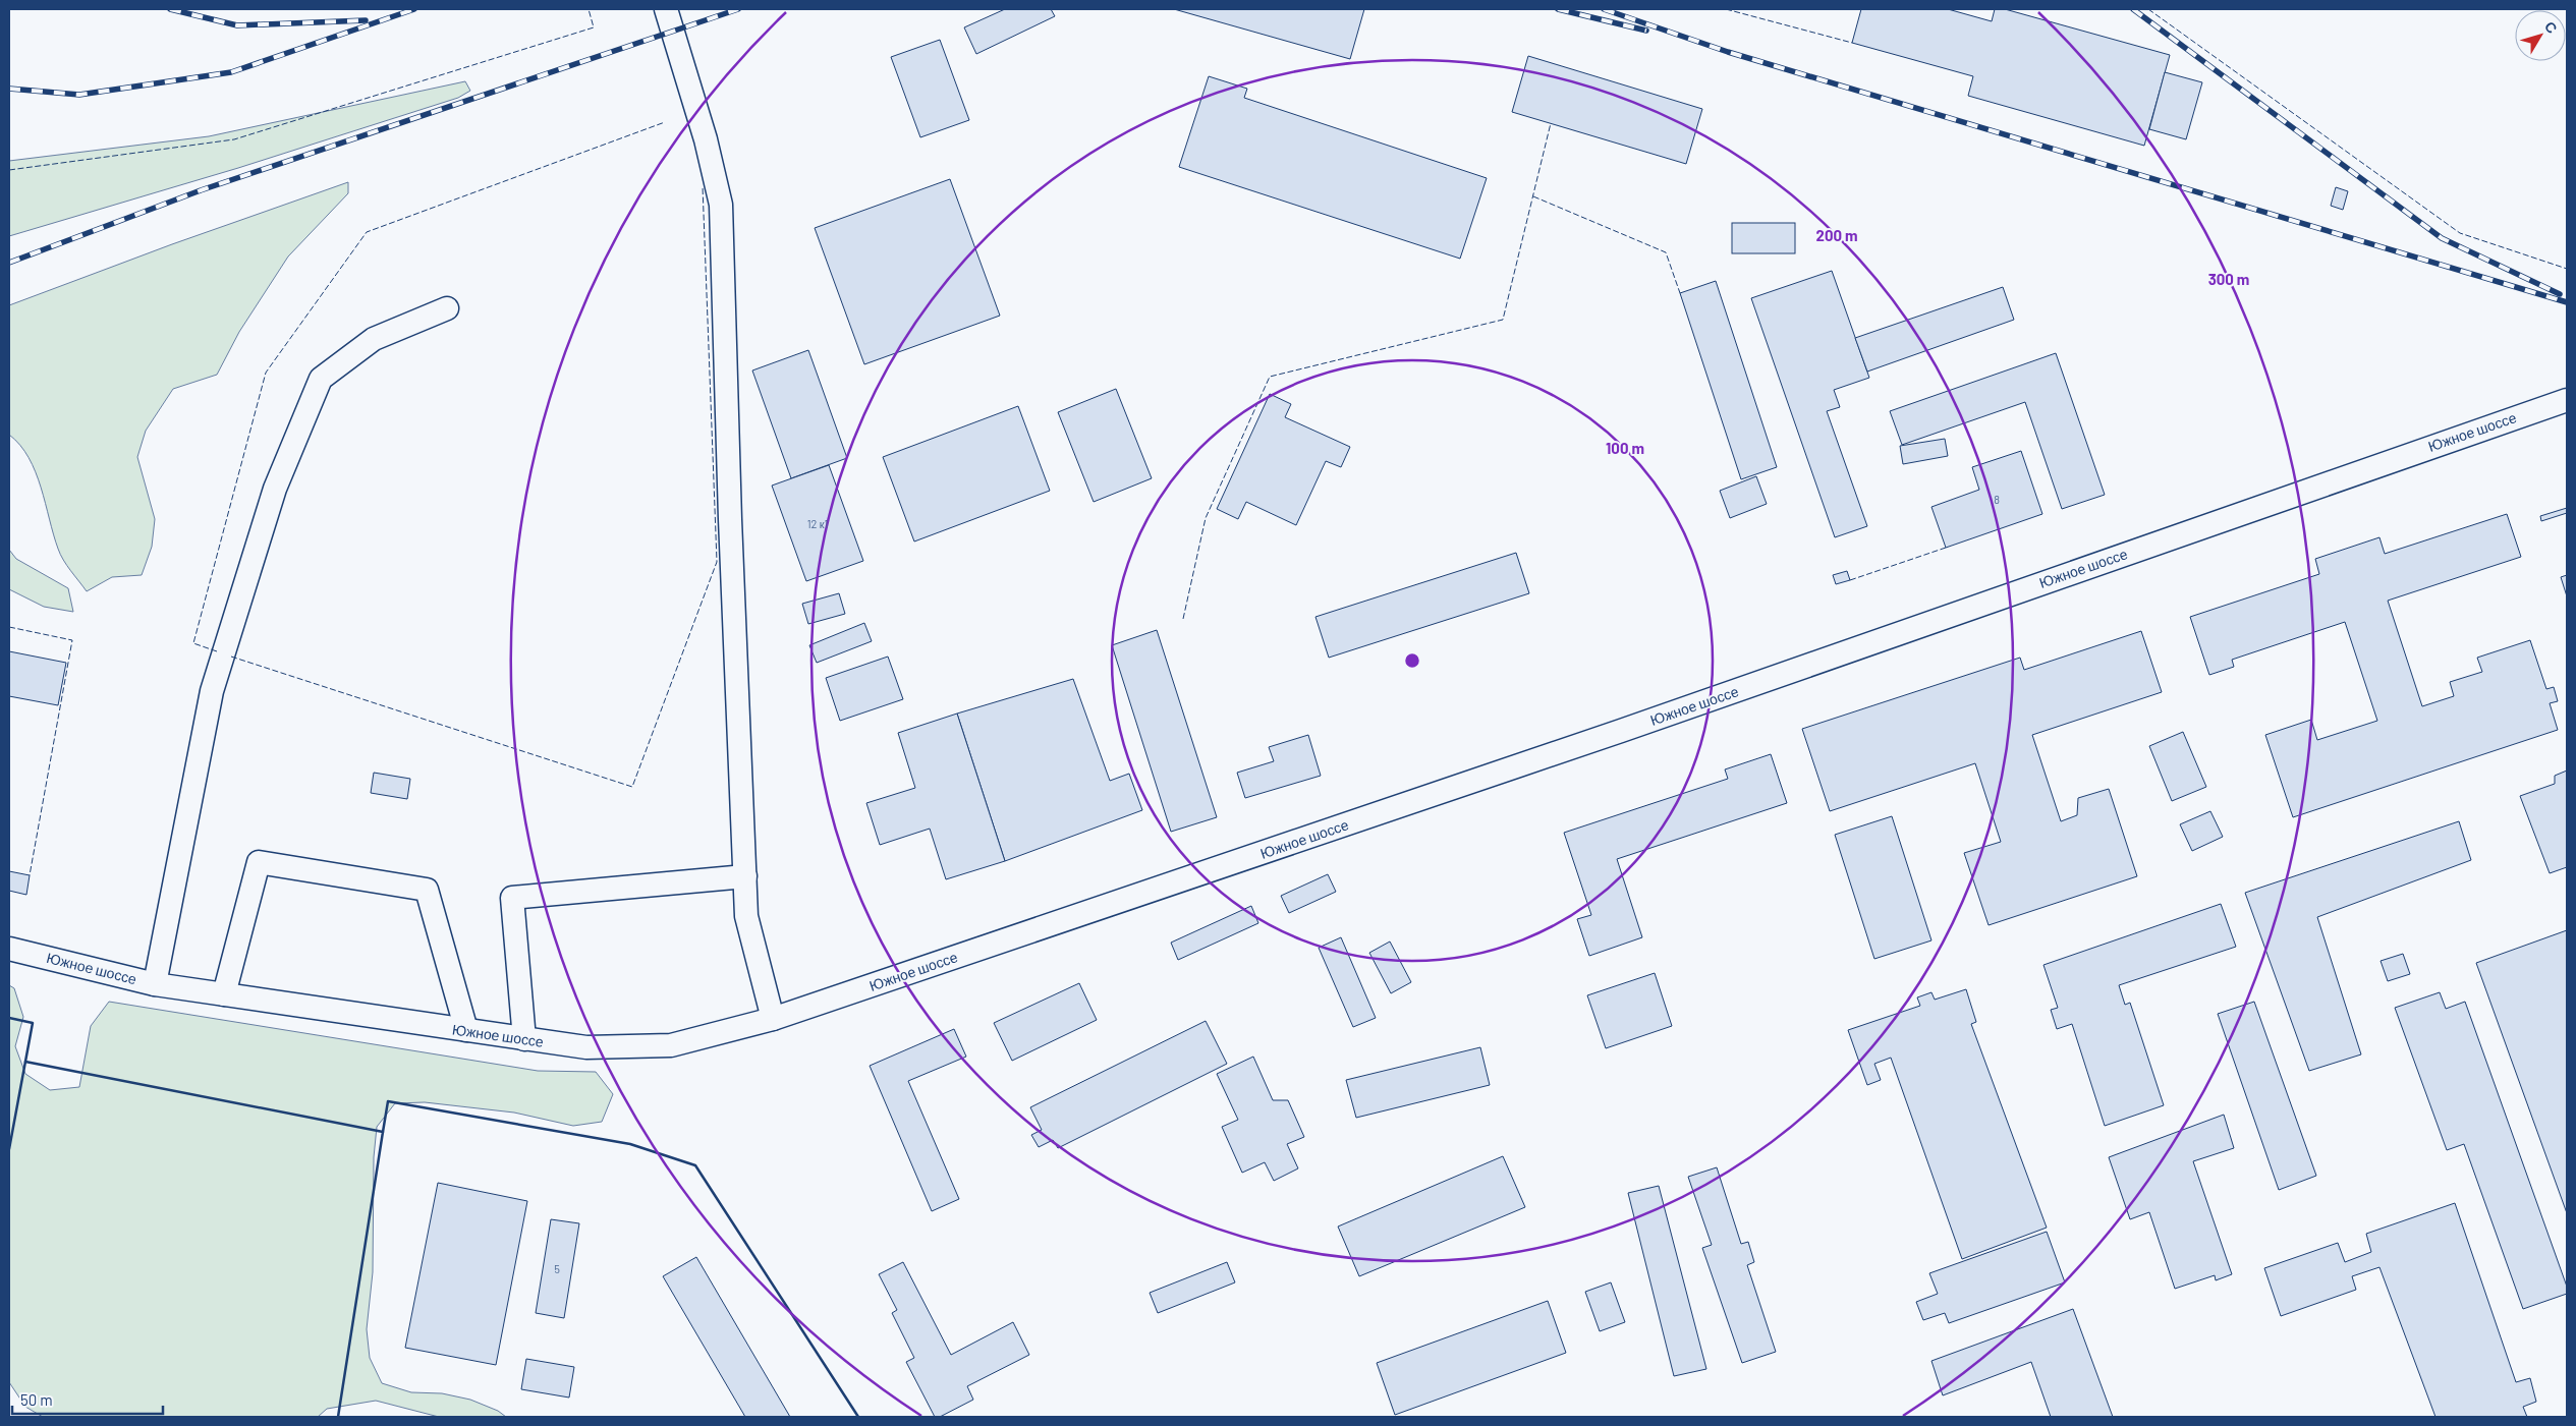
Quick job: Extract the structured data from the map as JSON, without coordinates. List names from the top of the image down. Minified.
{"streets":{"street":["Южное шоссе"]},"house_numbers":["8","12 к1","5"],"scale_bar":"50 m","north":"top right","rings":["200 m","300 m","100 m"]}
